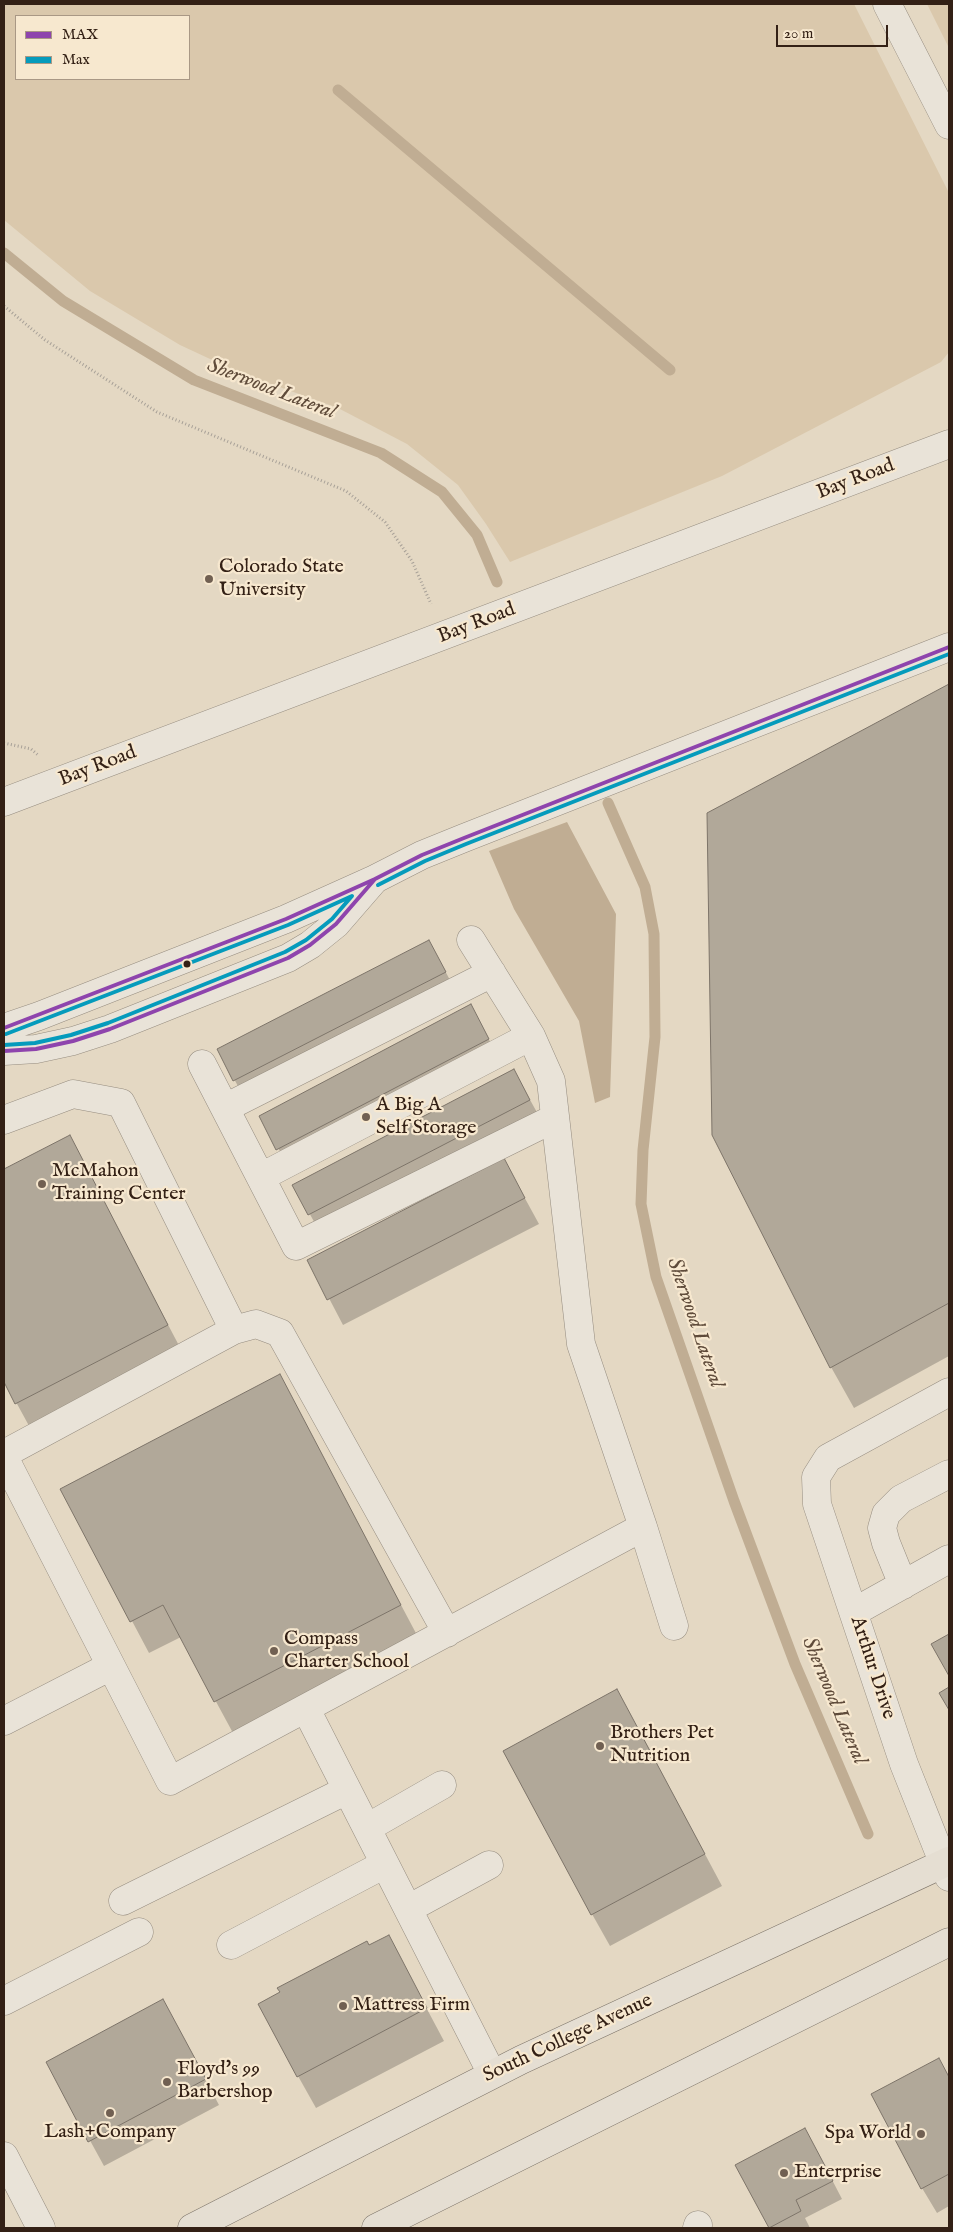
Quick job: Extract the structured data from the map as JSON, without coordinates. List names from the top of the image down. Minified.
{"streets":{"highway":["South College Avenue"],"street":["Bay Road","Arthur Drive"]},"crossings":[["Arthur Drive","South College Avenue"]],"water":["Sherwood Lateral"],"places":["Colorado State University","A Big A Self Storage","McMahon Training Center","Compass Charter School","Brothers Pet Nutrition","Mattress Firm","Floyd's 99 Barbershop","Lash+Company","Spa World","Enterprise"],"lines":["transit line MAX","transit line Max"],"legend":["MAX","Max"],"scale_bar":"20 m"}
